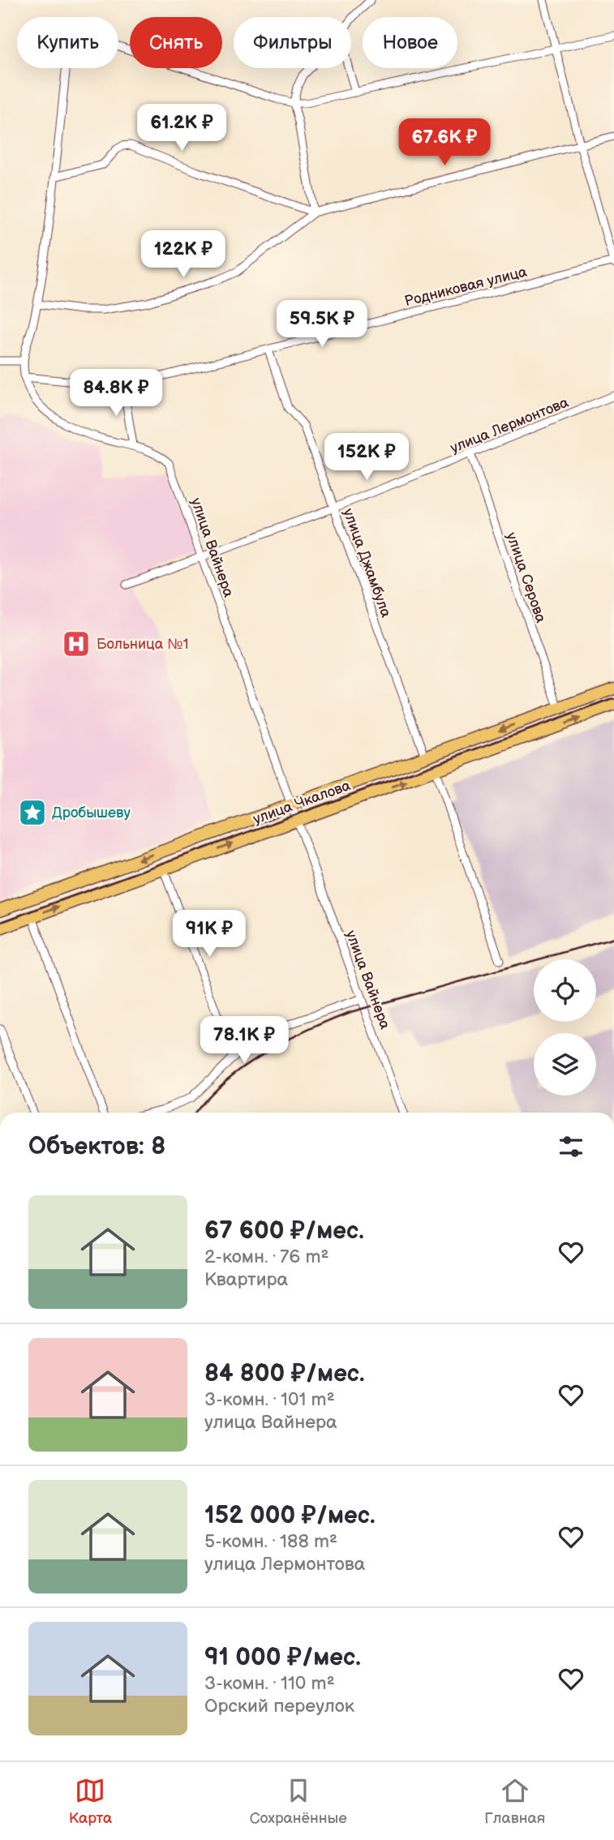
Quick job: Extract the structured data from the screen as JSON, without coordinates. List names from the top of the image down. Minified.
{"streets":{"main road":["улица Чкалова"],"street":["Родниковая улица","улица Лермонтова","улица Вайнера","улица Джамбула","улица Серова"]},"crossings":[["Родниковая улица","улица Вайнера"],["Родниковая улица","улица Джамбула"],["улица Лермонтова","улица Вайнера"],["улица Лермонтова","улица Джамбула"],["улица Лермонтова","улица Серова"],["улица Вайнера","улица Чкалова"],["улица Джамбула","улица Чкалова"],["улица Серова","улица Чкалова"]],"places":{"hospital":["Больница №1"],"place":["Дробышеву"]},"page":{"chip":["Купить","Снять","Фильтры","Новое"],"price":["61.2K ₽","67.6K ₽","122K ₽","59.5K ₽","84.8K ₽","152K ₽","91K ₽","78.1K ₽"],"heading":"Объектов: 8","list":[{"name":"67 600 ₽/мес.","note":"2-комн. · 76 m² · Квартира"},{"name":"84 800 ₽/мес.","note":"3-комн. · 101 m² · улица Вайнера"},{"name":"152 000 ₽/мес.","note":"5-комн. · 188 m² · улица Лермонтова"},{"name":"91 000 ₽/мес.","note":"3-комн. · 110 m² · Орский переулок"}],"tabs":["Карта","Сохранённые","Главная"]}}
